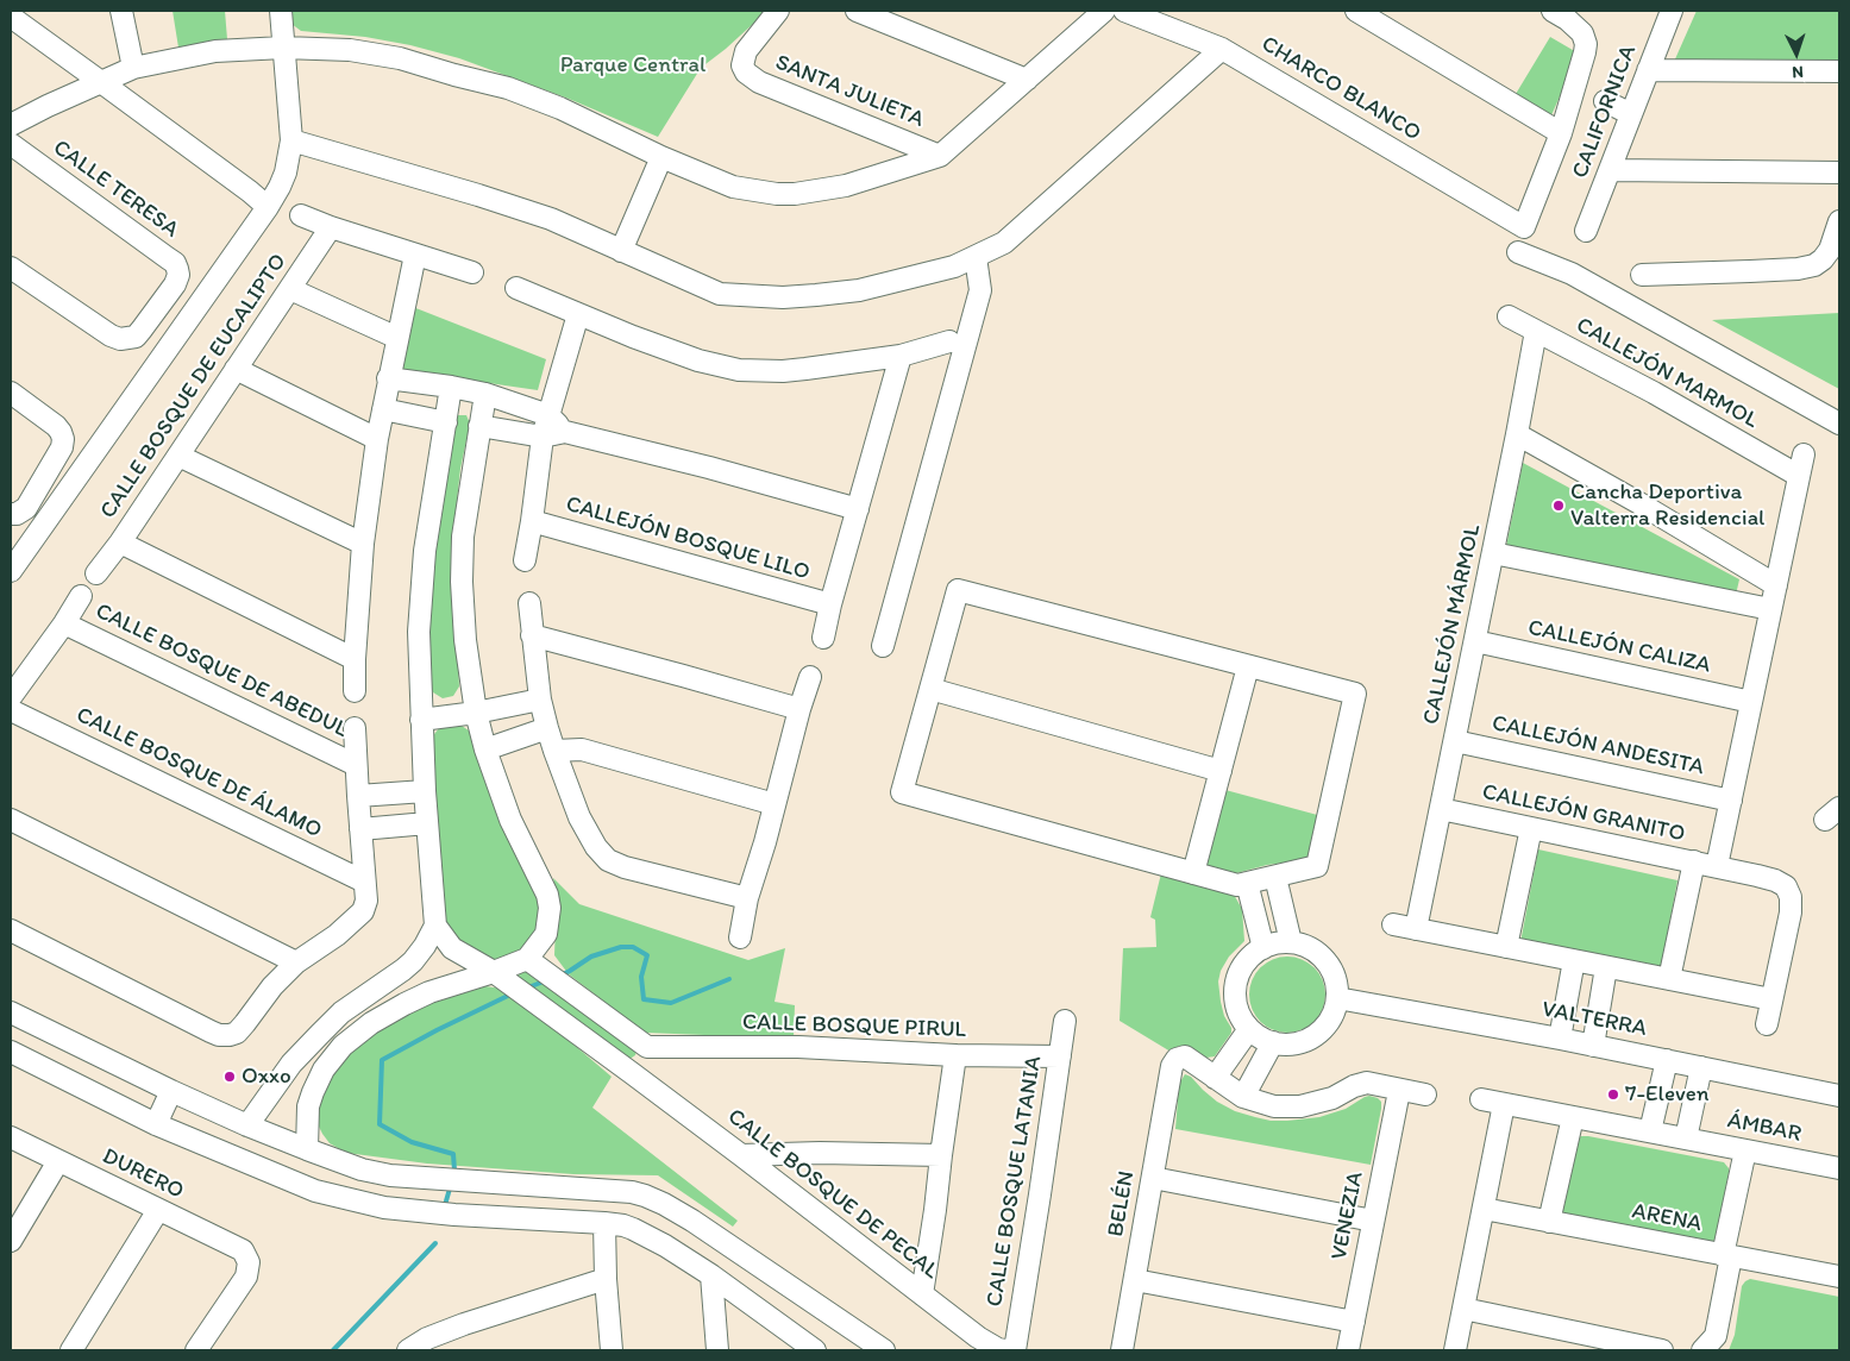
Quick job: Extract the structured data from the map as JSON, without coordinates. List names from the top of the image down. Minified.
{"streets":{"street":["CHARCO BLANCO","SANTA JULIETA","CALIFORNICA","CALLE TERESA","CALLEJÓN MARMOL","CALLE BOSQUE DE EUCALIPTO","CALLEJÓN BOSQUE LILO","CALLEJÓN MÁRMOL","CALLEJÓN CALIZA","CALLE BOSQUE DE ABEDUL","CALLEJÓN ANDESITA","CALLE BOSQUE DE ÁLAMO","CALLEJÓN GRANITO","VALTERRA","CALLE BOSQUE PIRUL","ÁMBAR","DURERO","CALLE BOSQUE LATANIA","CALLE BOSQUE DE PECAL","BELÉN","VENEZIA","ARENA"]},"crossings":[["CALLEJÓN MARMOL","CALLEJÓN MÁRMOL"],["CALLEJÓN MÁRMOL","CALLEJÓN CALIZA"],["CALLEJÓN MÁRMOL","CALLEJÓN ANDESITA"],["CALLEJÓN MÁRMOL","CALLEJÓN GRANITO"],["CALLE BOSQUE PIRUL","CALLE BOSQUE LATANIA"]],"parks":["Parque Central"],"places":["Cancha Deportiva Valterra Residencial","Oxxo","7-Eleven"],"north":"bottom"}
